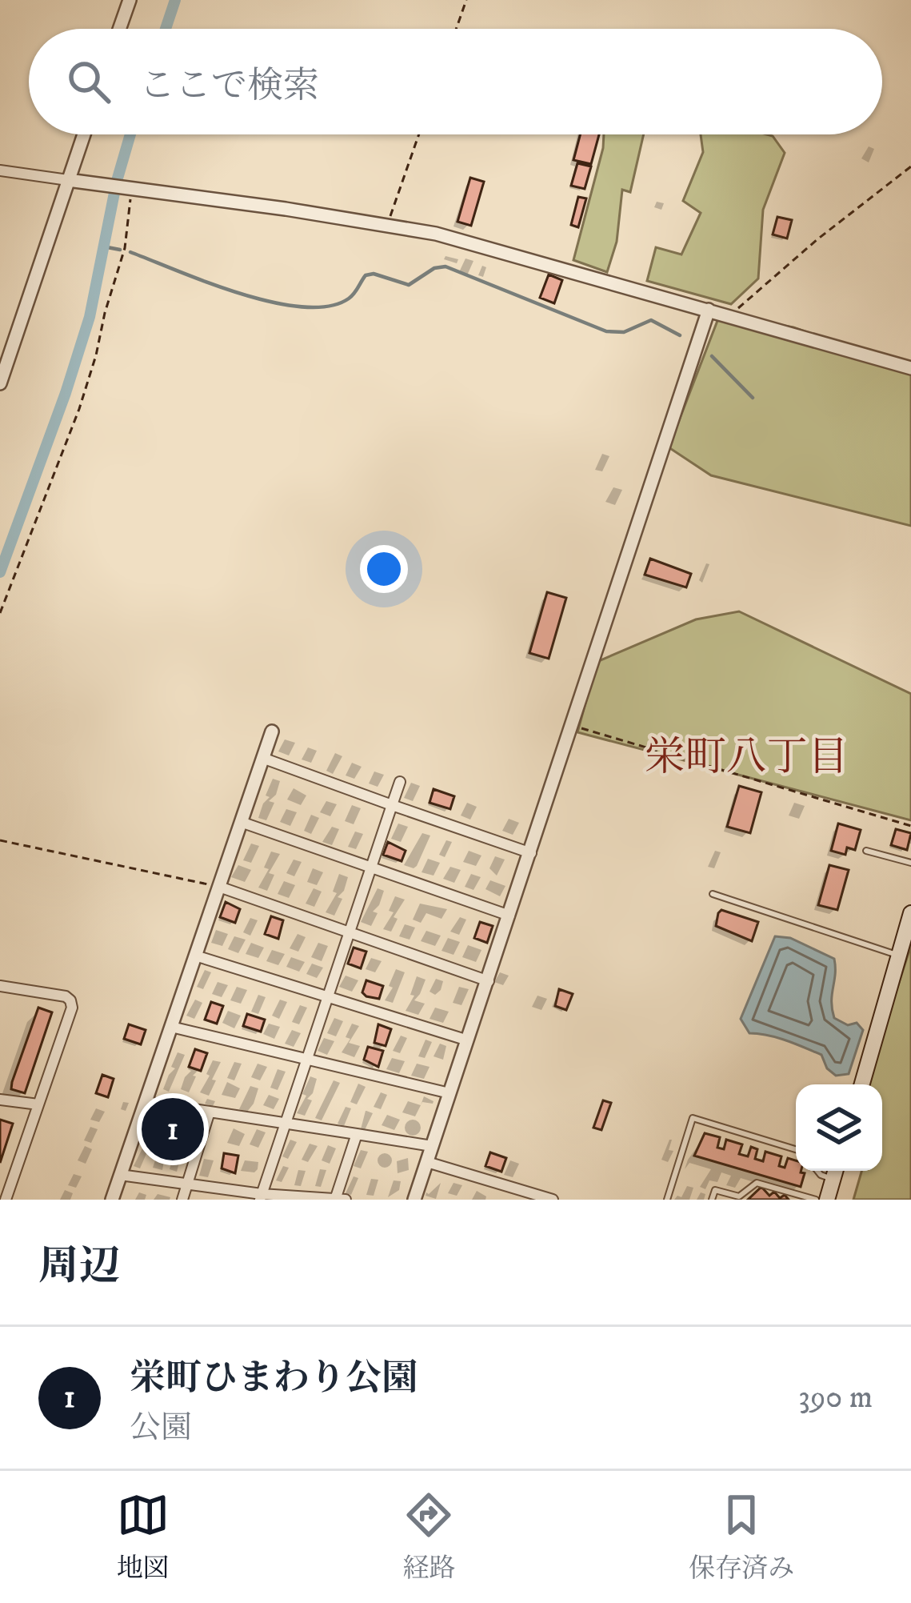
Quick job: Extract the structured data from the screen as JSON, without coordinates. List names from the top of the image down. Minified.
{"districts":["栄町八丁目"],"page":{"search":"ここで検索","pins":"1","heading":"周辺","list":[{"mark":"1","name":"栄町ひまわり公園","note":"公園","value":"390 m"}],"nav":["地図","経路","保存済み"]}}
